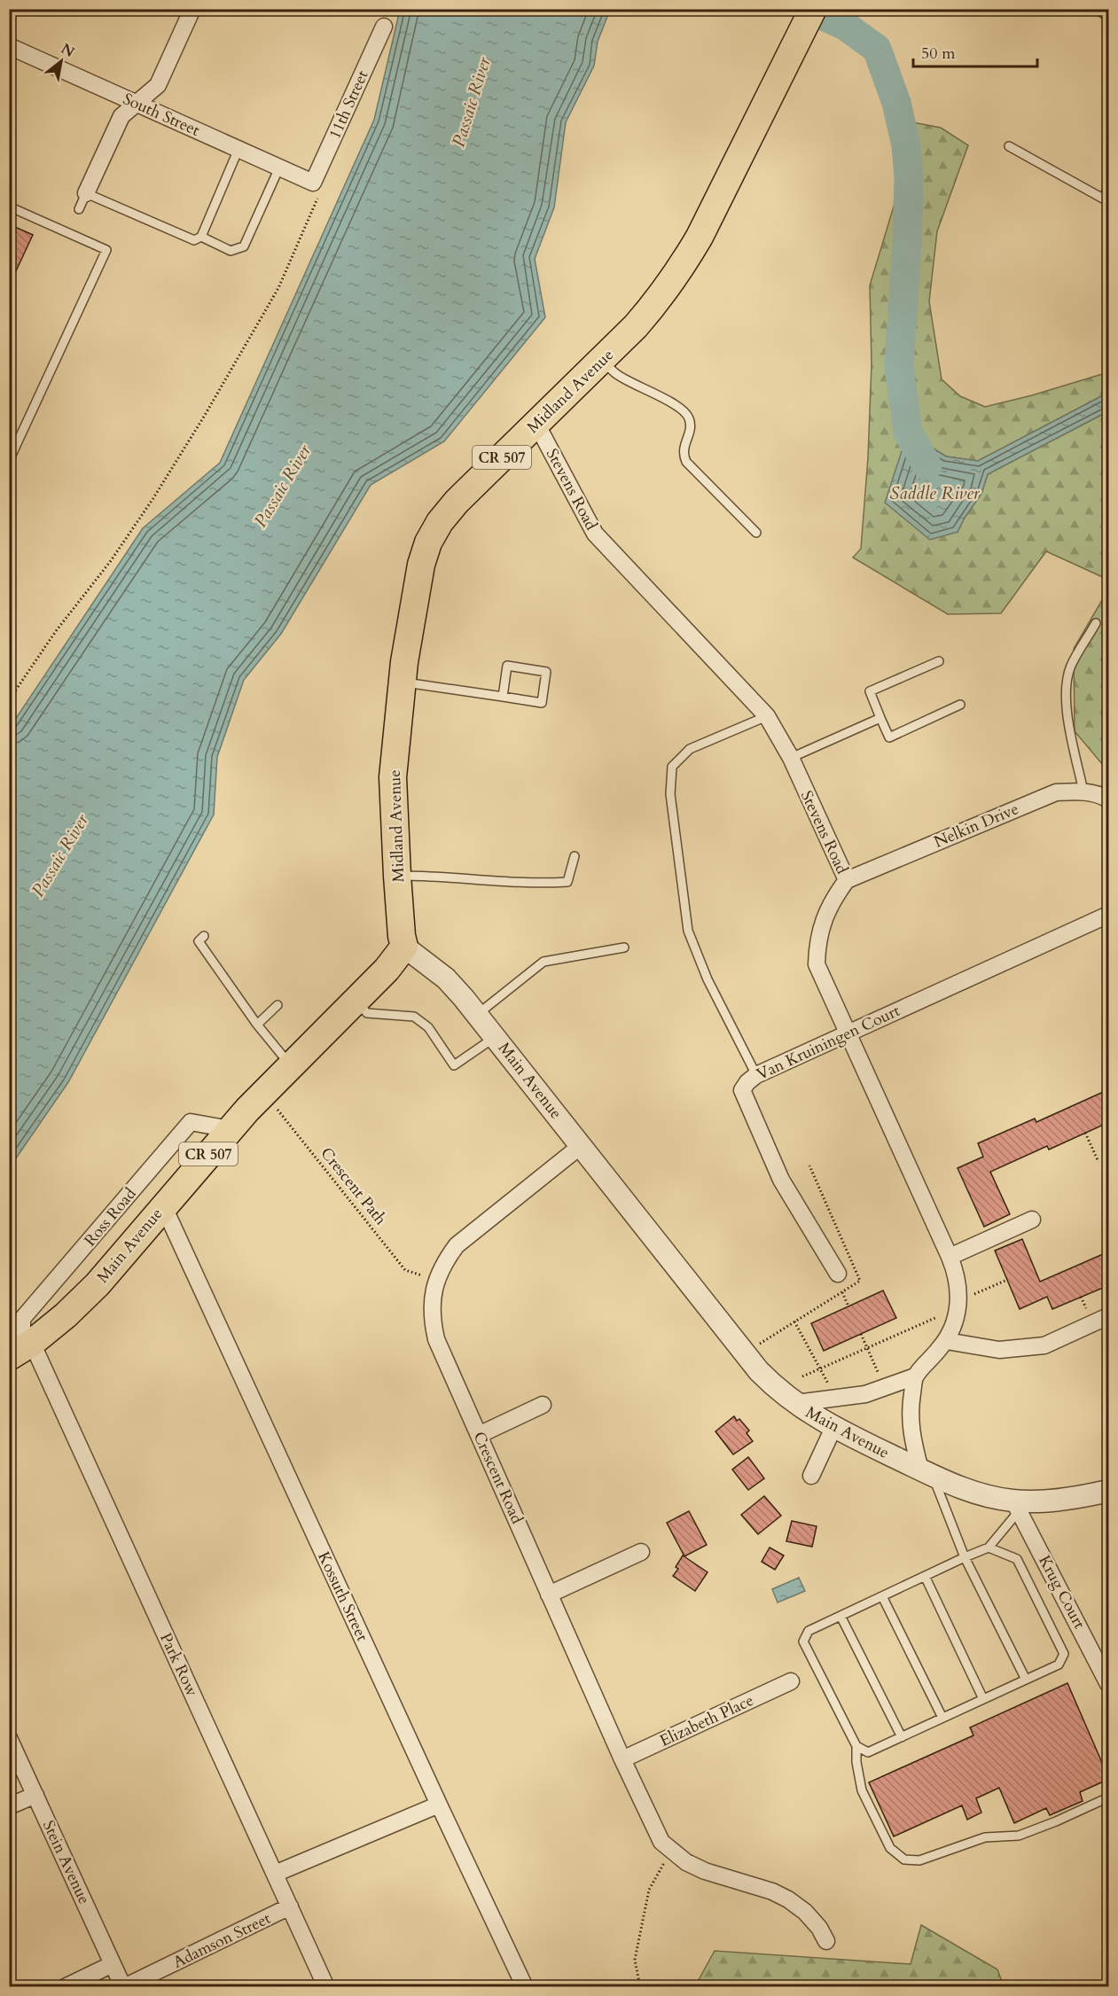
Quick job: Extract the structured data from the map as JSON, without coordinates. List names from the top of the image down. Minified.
{"streets":{"main road":["Midland Avenue","CR 507","Main Avenue"],"street":["11th Street","South Street","Stevens Road","Nelkin Drive","Van Kruiningen Court","Ross Road","Crescent Road","Krug Court","Kossuth Street","Park Row","Elizabeth Place","Stein Avenue","Adamson Street"],"path":["Crescent Path"]},"crossings":[["11th Street","South Street"],["Midland Avenue","Stevens Road"],["Midland Avenue","Main Avenue"],["Stevens Road","Nelkin Drive"],["Stevens Road","Van Kruiningen Court"],["Stevens Road","Main Avenue"],["Main Avenue","Crescent Path"],["Main Avenue","Ross Road"],["Main Avenue","Crescent Road"],["Main Avenue","Krug Court"],["Main Avenue","Kossuth Street"],["Main Avenue","Park Row"],["Crescent Path","Crescent Road"],["Ross Road","Park Row"],["Crescent Road","Elizabeth Place"],["Park Row","Adamson Street"],["Stein Avenue","Adamson Street"]],"water":["Passaic River","Saddle River"],"scale_bar":"50 m","north":"top right"}
